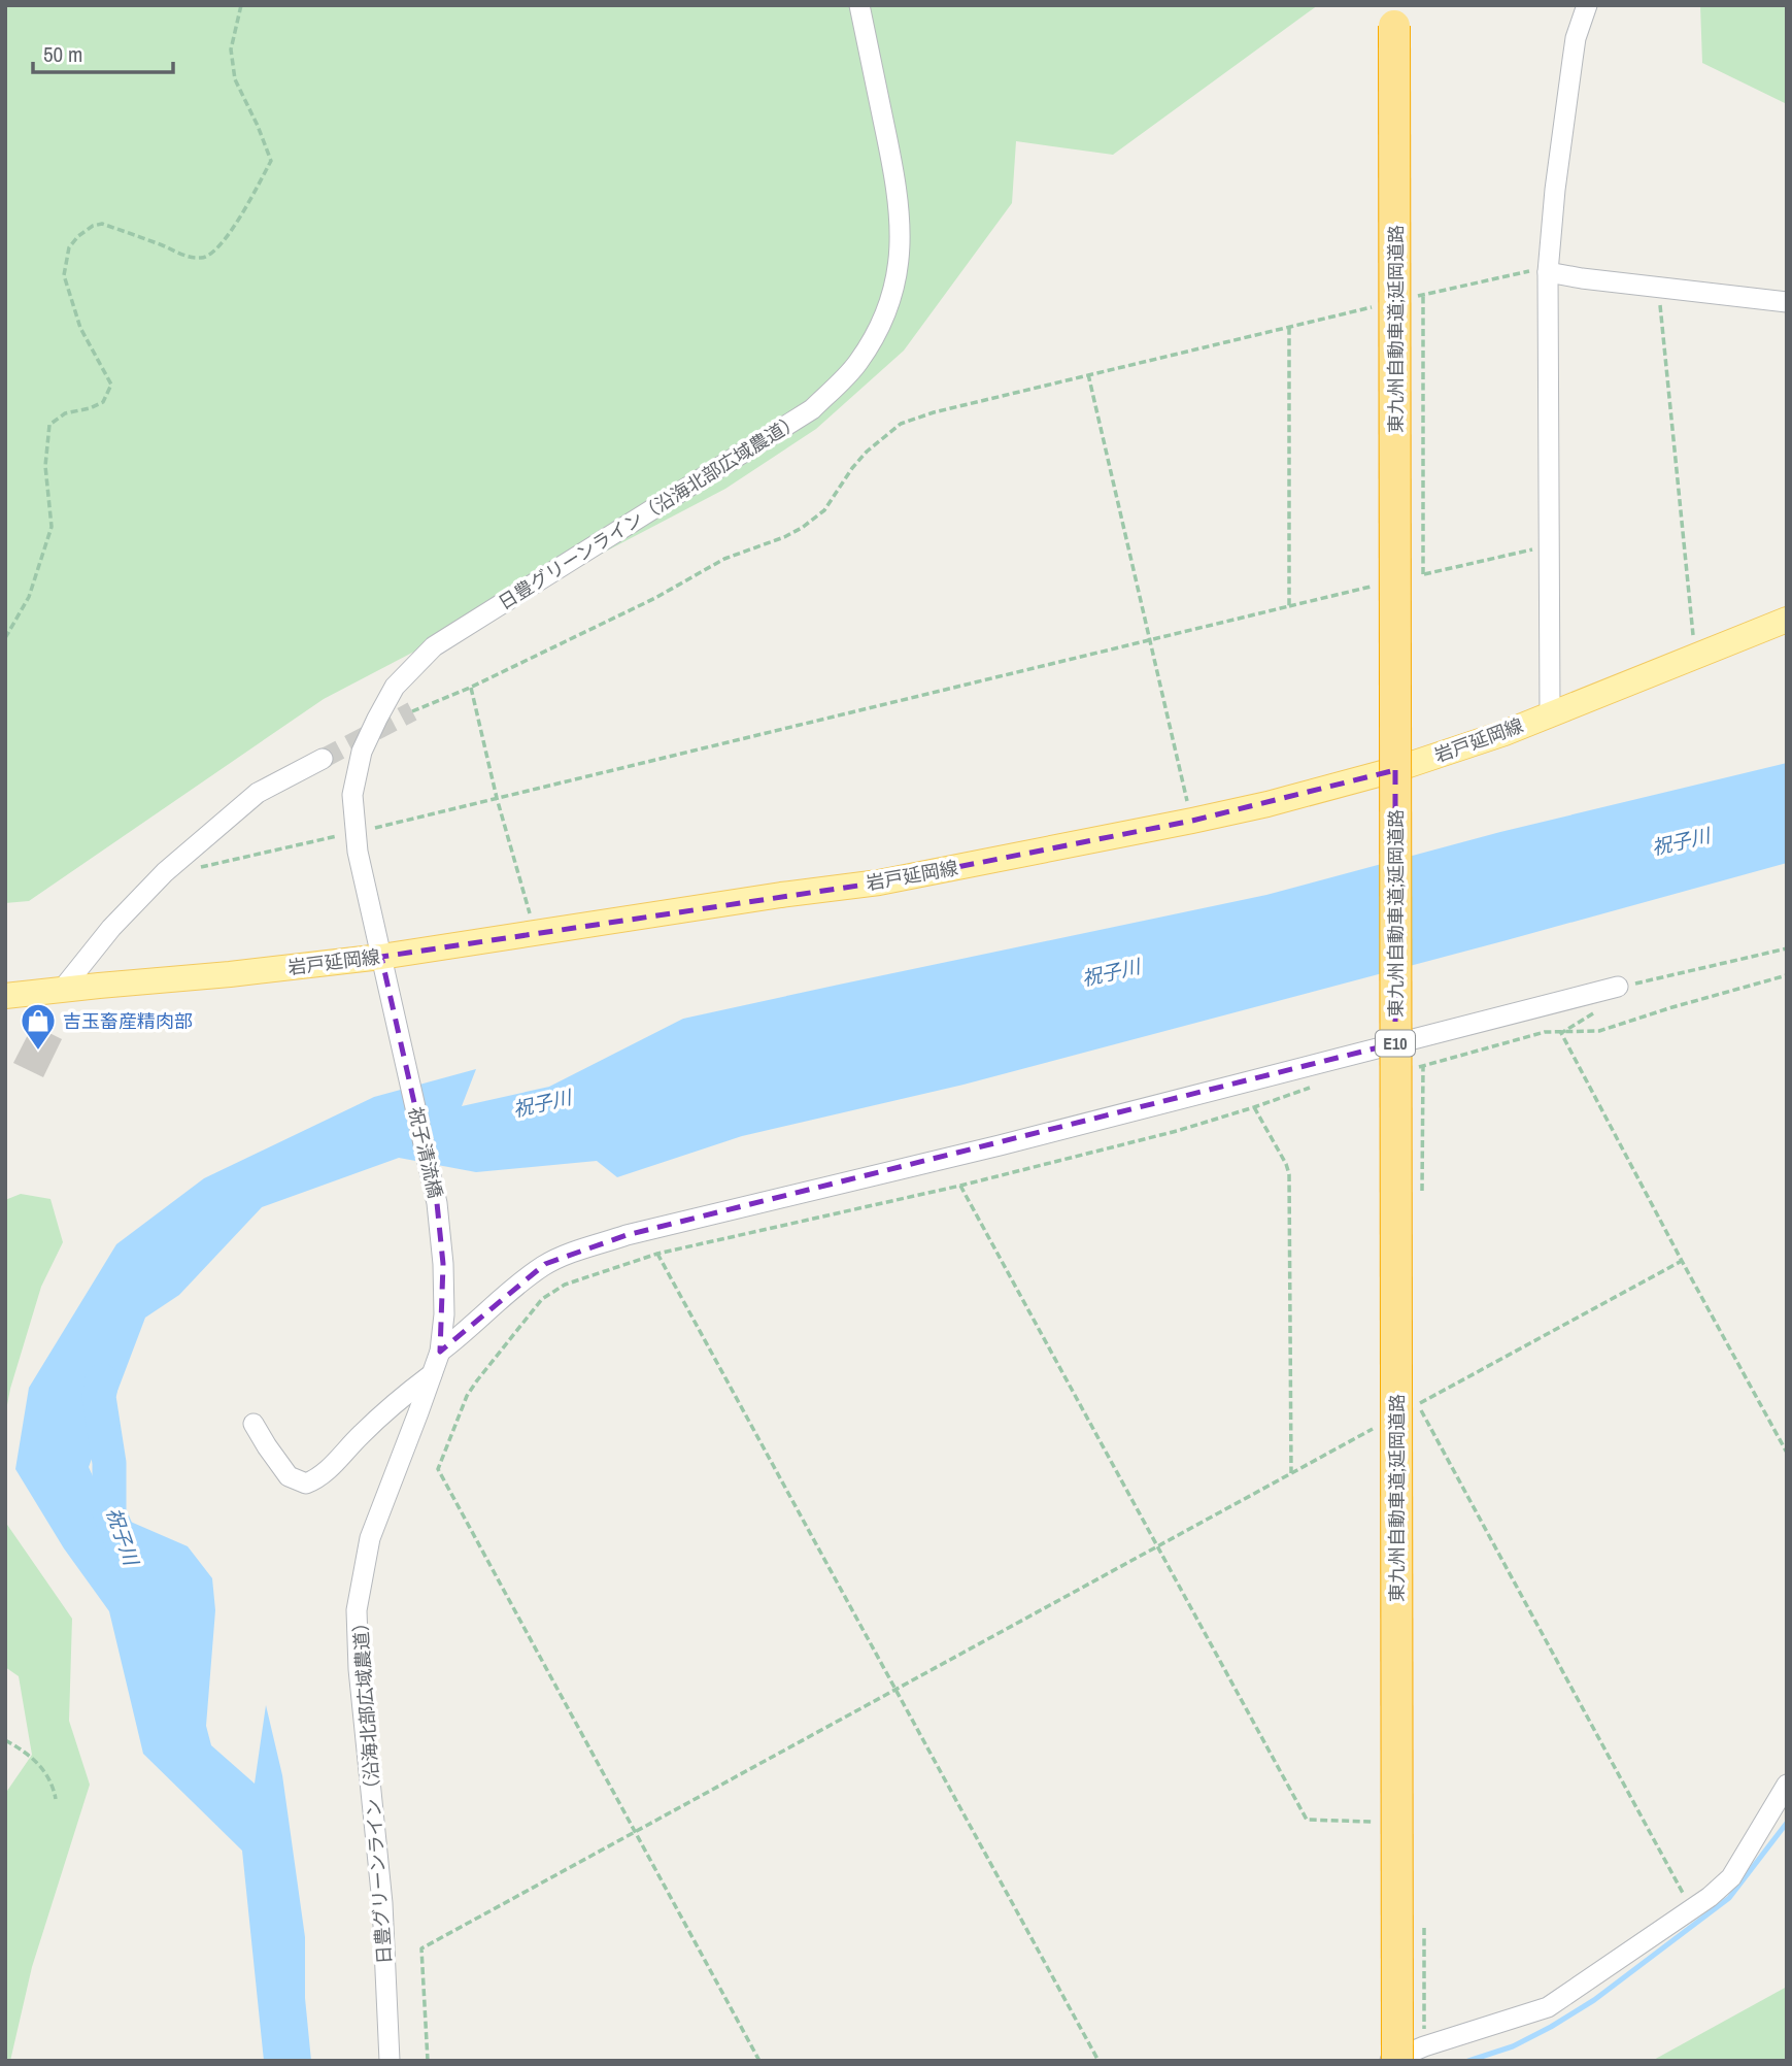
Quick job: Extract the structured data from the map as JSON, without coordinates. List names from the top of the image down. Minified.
{"streets":{"highway":["東九州自動車道;延岡道路","E10"],"main road":["岩戸延岡線"],"street":["日豊グリーンライン（沿海北部広域農道）","祝子清流橋"]},"crossings":[["日豊グリーンライン（沿海北部広域農道）","岩戸延岡線"],["日豊グリーンライン（沿海北部広域農道）","祝子清流橋"]],"water":["祝子川"],"places":{"shop":["吉玉畜産精肉部"]},"scale_bar":"50 m"}
